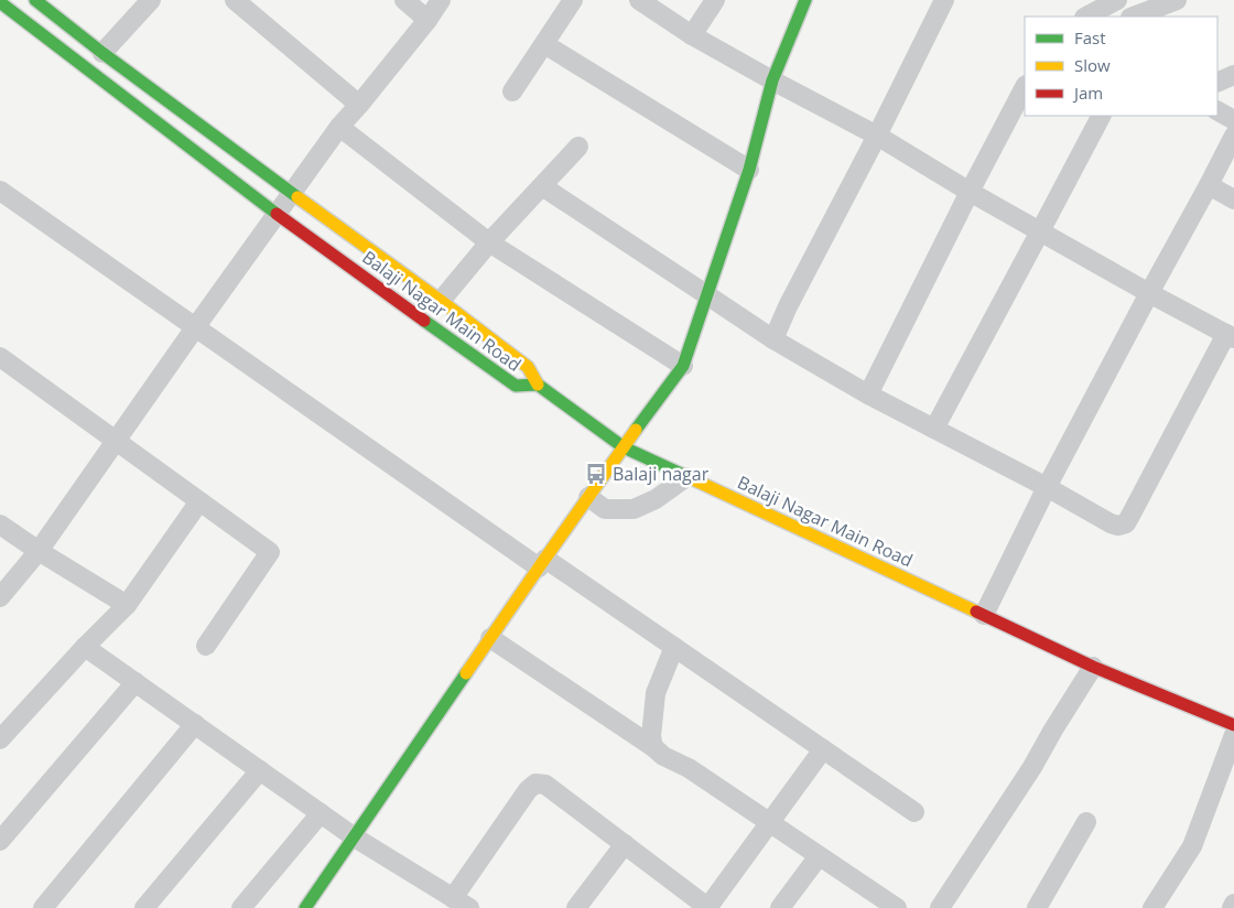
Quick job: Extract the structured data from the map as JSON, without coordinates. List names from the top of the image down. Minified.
{"streets":{"street":["Balaji Nagar Main Road"]},"places":{"bus stop":["Balaji nagar"]},"legend":["Fast","Slow","Jam"]}
